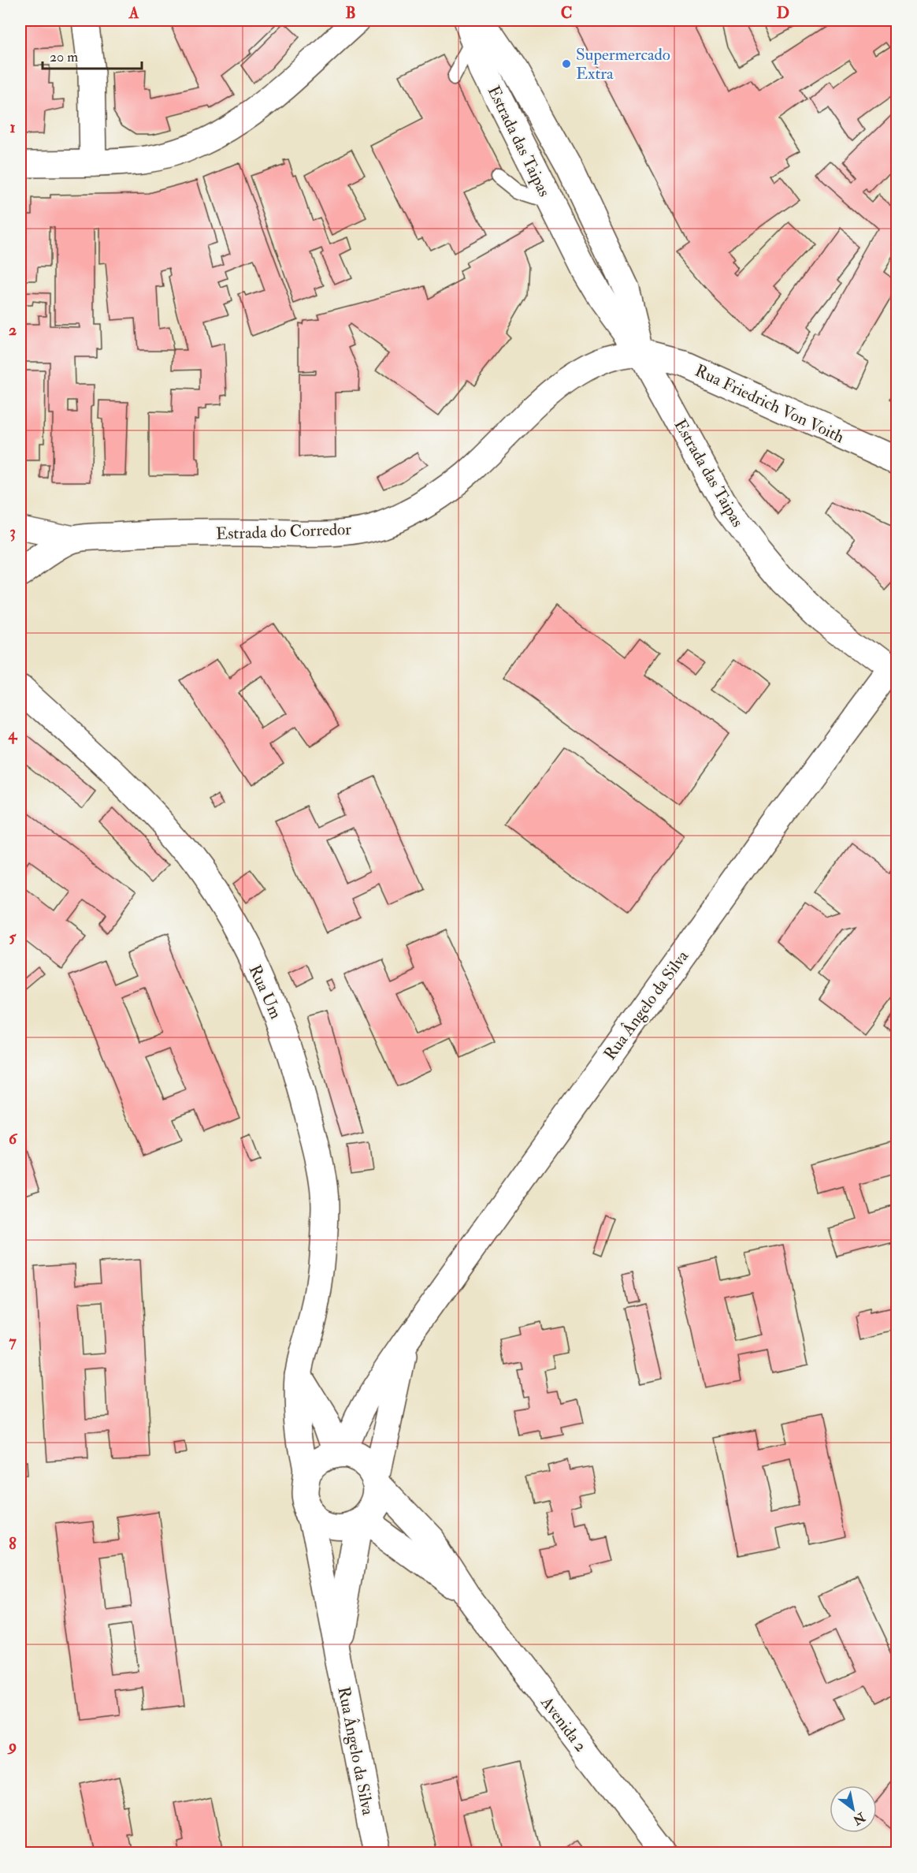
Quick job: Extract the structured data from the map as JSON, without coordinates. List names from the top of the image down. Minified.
{"streets":{"street":["Estrada das Taipas","Rua Friedrich Von Voith","Estrada do Corredor","Rua Um","Rua Ângelo da Silva","Avenida 2"]},"crossings":[["Estrada das Taipas","Rua Friedrich Von Voith"],["Estrada das Taipas","Estrada do Corredor"],["Estrada das Taipas","Rua Ângelo da Silva"],["Rua Friedrich Von Voith","Estrada do Corredor"],["Rua Um","Rua Ângelo da Silva"]],"places":["Supermercado Extra"],"scale_bar":"20 m","north":"bottom right","grid":{"columns":["A","B","C","D"],"rows":["1","2","3","4","5","6","7","8","9"]}}
